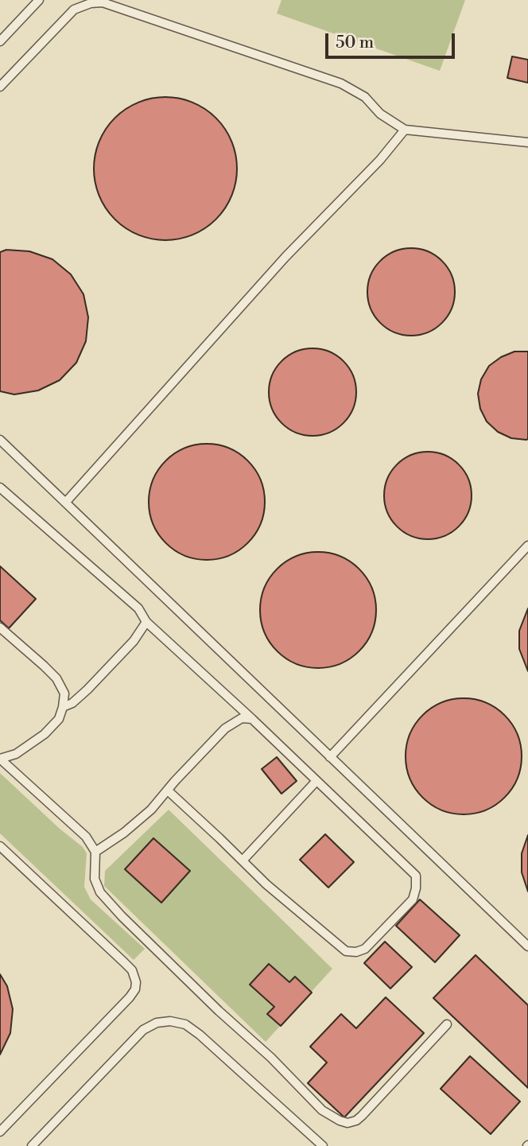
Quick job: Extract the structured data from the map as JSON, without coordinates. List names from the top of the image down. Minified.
{"scale_bar":"50 m"}
